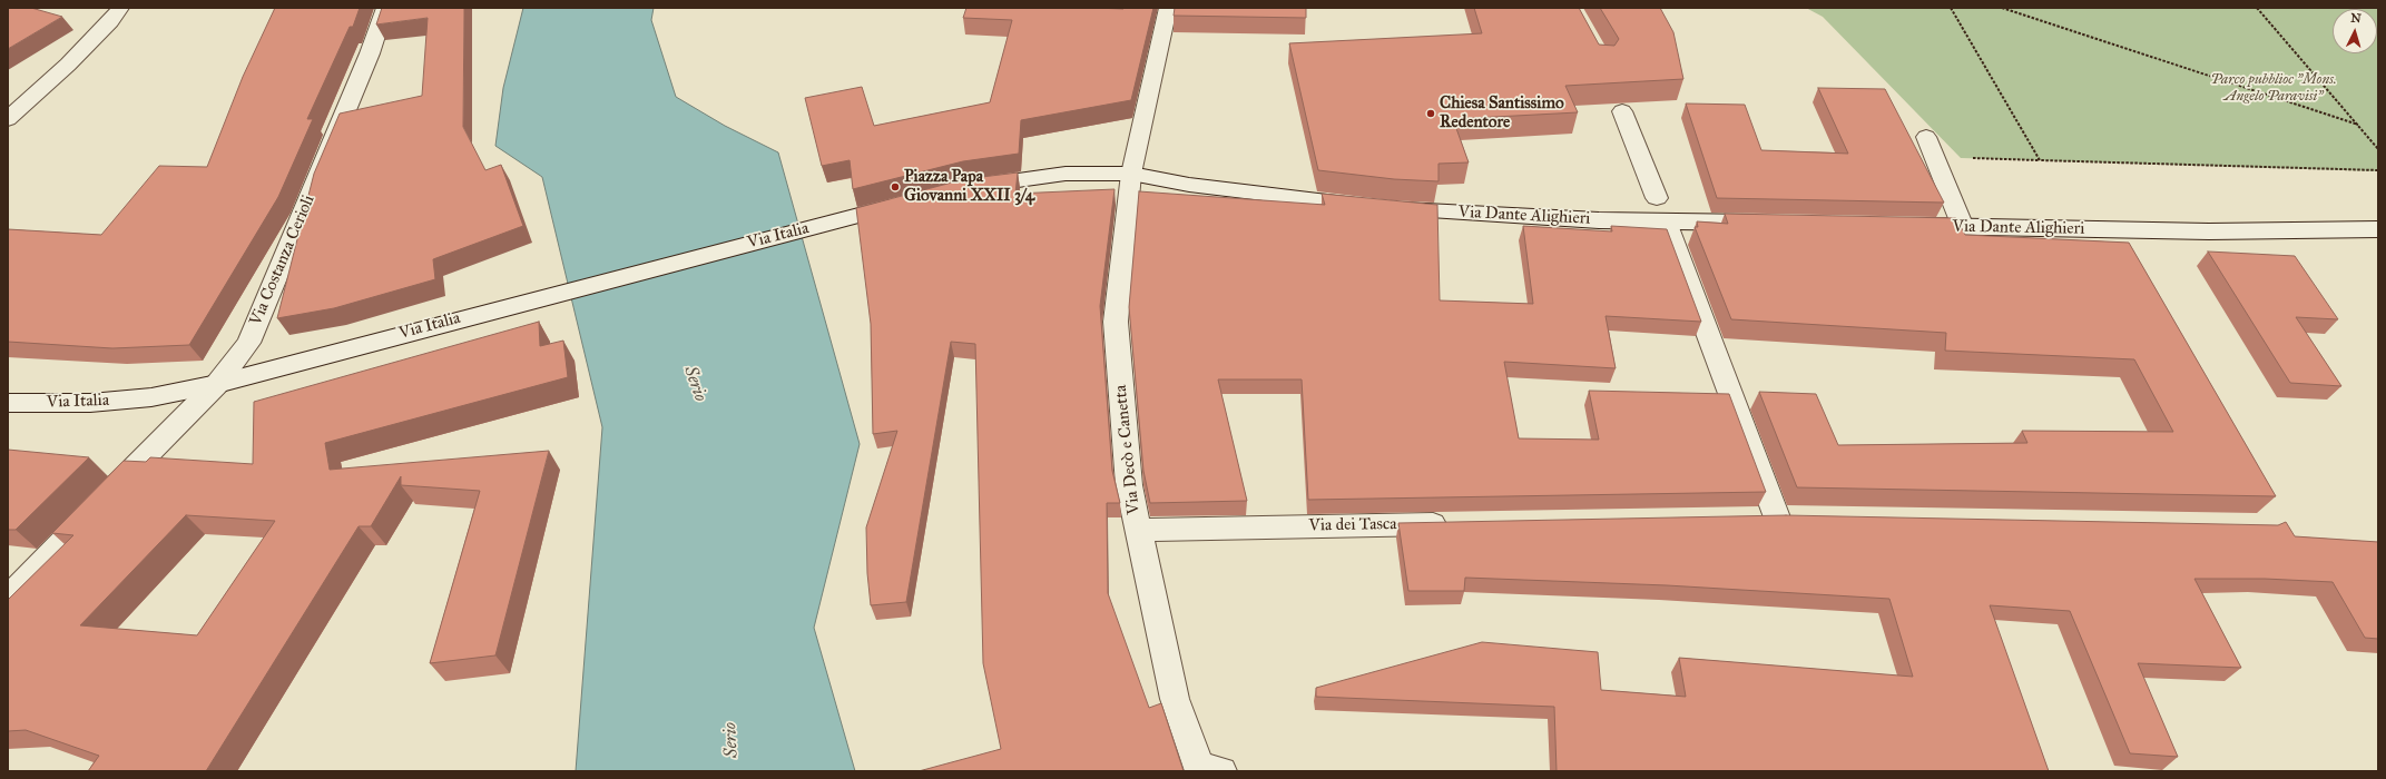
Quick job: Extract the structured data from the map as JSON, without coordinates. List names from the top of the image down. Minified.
{"streets":{"street":["Via Dante Alighieri","Via Italia","Via Costanza Cerioli","Via Decò e Canetta","Via dei Tasca"]},"crossings":[["Via Dante Alighieri","Via Decò e Canetta"],["Via Italia","Via Costanza Cerioli"],["Via Decò e Canetta","Via dei Tasca"]],"water":["Serio"],"parks":["Parco pubblioc \"Mons. Angelo Paravisi\""],"places":["Chiesa Santissimo Redentore","Piazza Papa Giovanni XXII 3/4"],"north":"top"}
